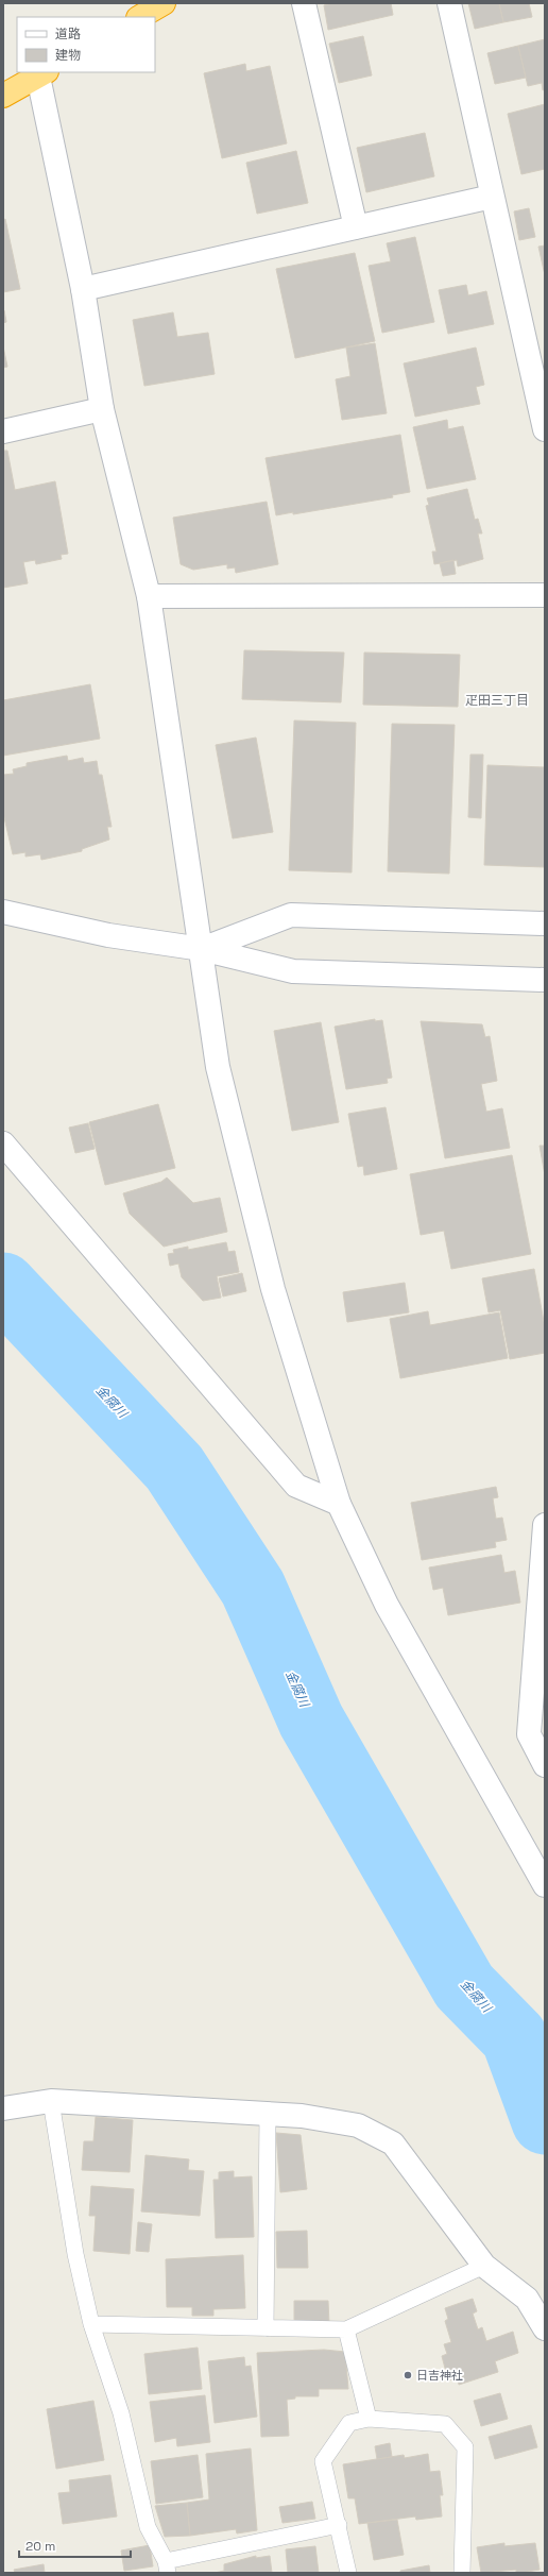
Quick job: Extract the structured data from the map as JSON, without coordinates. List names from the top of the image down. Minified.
{"districts":["疋田三丁目"],"water":["金腐川"],"places":["日吉神社"],"legend":["道路","建物"],"scale_bar":"20 m"}
